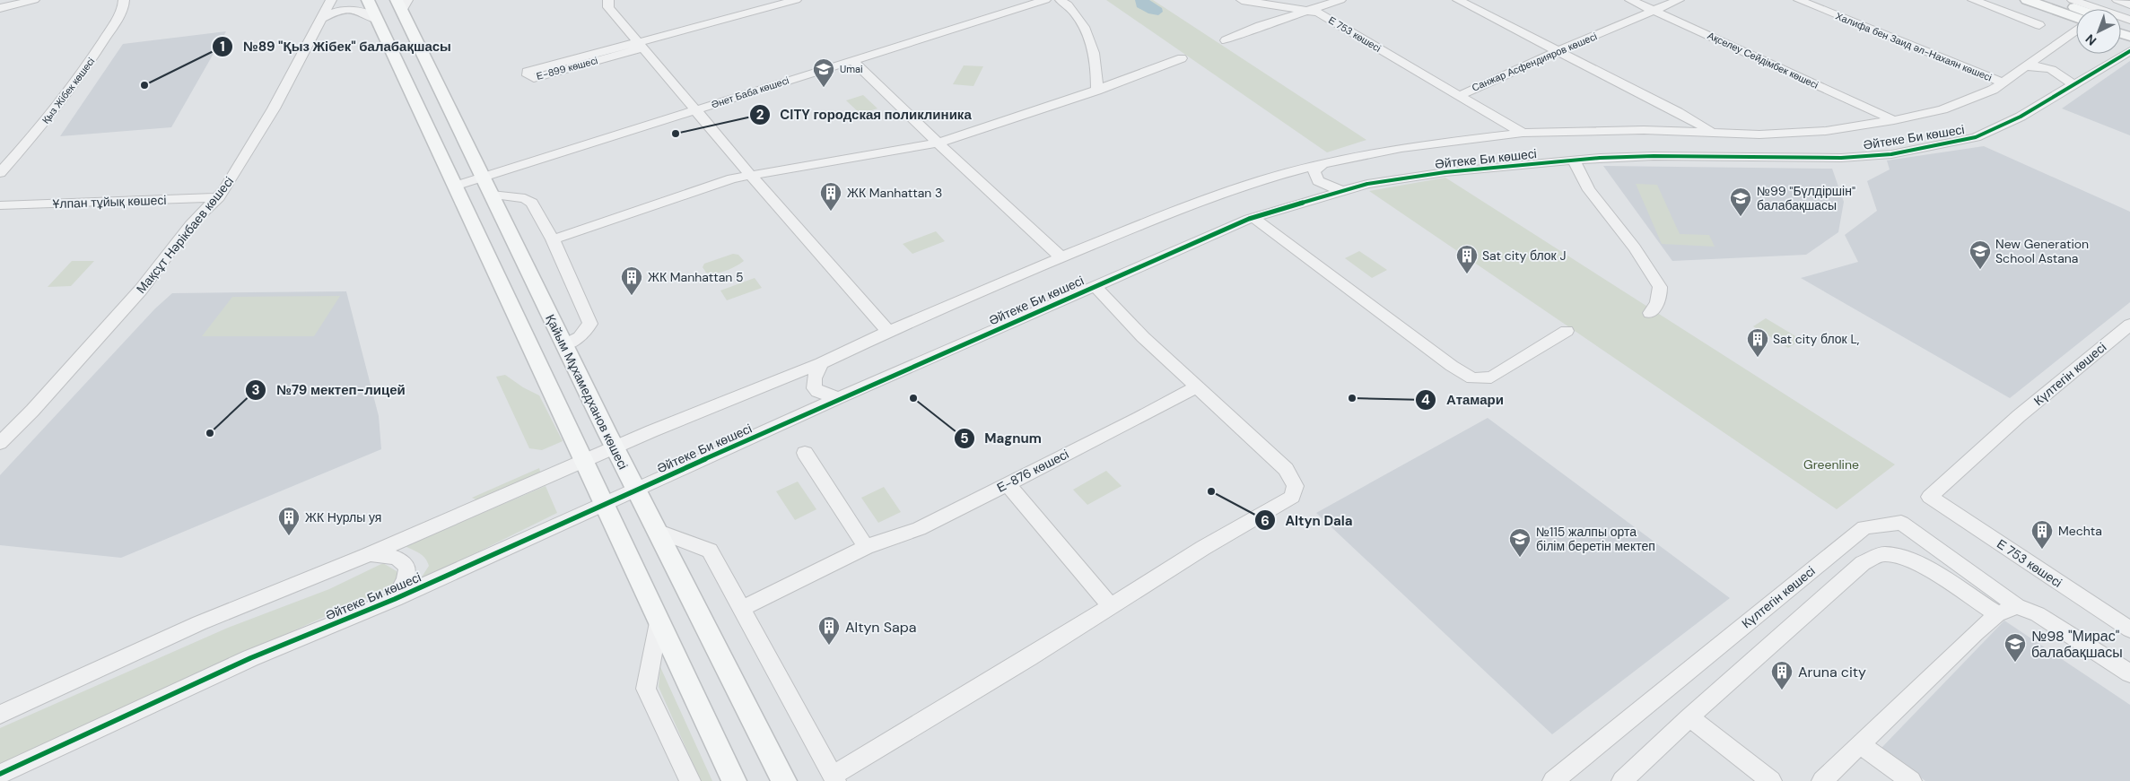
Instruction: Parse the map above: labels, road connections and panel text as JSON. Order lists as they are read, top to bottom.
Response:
{
  "streets": {
    "main road": ["Қайым Мұхамедханов көшесі"],
    "street": [
      "Е 753 көшесі",
      "Халифа бен Заид әл-Нахаян көшесі",
      "Ақселеу Сейдімбек көшесі",
      "Санжар Асфендияров көшесі",
      "Е-899 көшесі",
      "Қыз Жібек көшесі",
      "Әнет Баба көшесі",
      "Әйтеке Би көшесі",
      "Ұлпан тұйық көшесі",
      "Мақсұт Нәрікбаев көшесі",
      "Күлтегін көшесі",
      "Е-876 көшесі"
    ]
  },
  "crossings": [
    ["Е 753 көшесі", "Санжар Асфендияров көшесі"],
    ["Е 753 көшесі", "Күлтегін көшесі"],
    ["Халифа бен Заид әл-Нахаян көшесі", "Әйтеке Би көшесі"],
    ["Ақселеу Сейдімбек көшесі", "Санжар Асфендияров көшесі"],
    ["Ақселеу Сейдімбек көшесі", "Әйтеке Би көшесі"],
    ["Санжар Асфендияров көшесі", "Әйтеке Би көшесі"],
    ["Әнет Баба көшесі", "Қайым Мұхамедханов көшесі"],
    ["Әйтеке Би көшесі", "Қайым Мұхамедханов көшесі"],
    ["Ұлпан тұйық көшесі", "Мақсұт Нәрікбаев көшесі"]
  ],
  "parks": ["Greenline"],
  "places": {
    "other": [
      "№89 \"Қыз Жібек\" балабақшасы",
      "CITY городская поликлиника",
      "Magnum",
      "Атамари",
      "№79 мектеп-лицей",
      "Altyn Dala"
    ],
    "school or university": [
      "Umai",
      "№99 \"Бүлдіршін\" балабақшасы",
      "New Generation School Astana",
      "№115 жалпы орта білім беретін мектеп",
      "№98 \"Мирас\" балабақшасы"
    ],
    "building": [
      "ЖК Manhattan 3",
      "Sat city блок J",
      "ЖК Manhattan 5",
      "Sat city блок L,",
      "ЖК Нурлы уя",
      "Mechta",
      "Altyn Sapa",
      "Aruna city"
    ]
  },
  "north": "bottom left"
}
